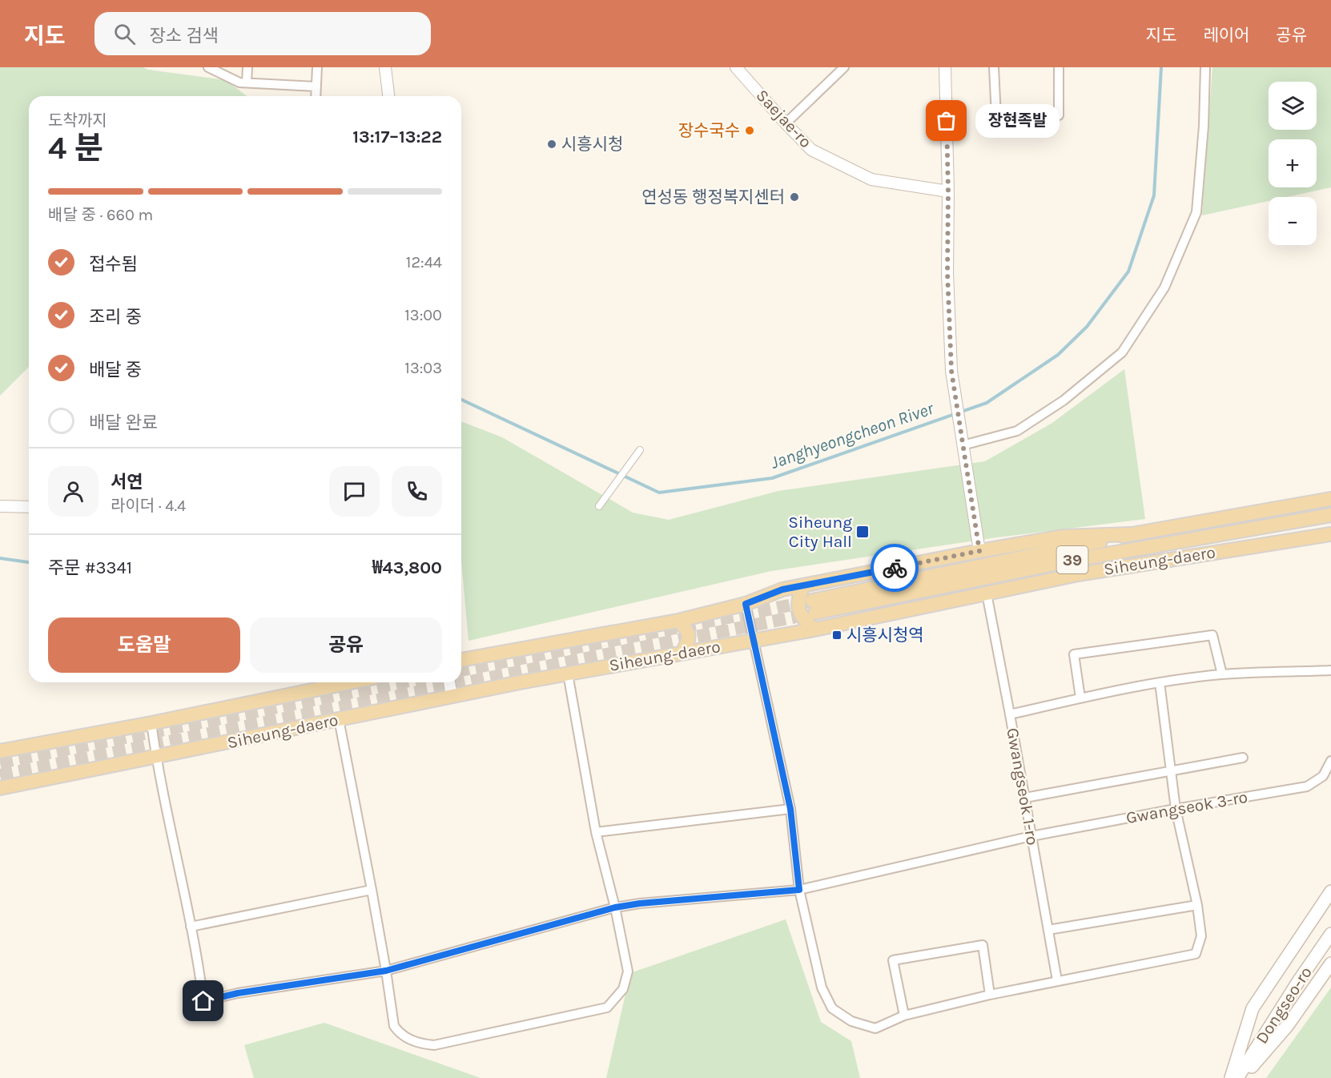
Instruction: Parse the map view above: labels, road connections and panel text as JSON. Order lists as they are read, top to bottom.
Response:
{
  "streets": {
    "main road": ["39", "Siheung-daero", "Dongseo-ro"],
    "street": ["Saejae-ro", "Gwangseok 1-ro", "Gwangseok 3-ro"]
  },
  "crossings": [
    ["Siheung-daero", "Gwangseok 1-ro"],
    ["Gwangseok 1-ro", "Gwangseok 3-ro"]
  ],
  "water": ["Janghyeongcheon River"],
  "places": {
    "other": [
      "장현족발",
      "장수국수",
      "시흥시청",
      "연성동 행정복지센터"
    ],
    "transit": ["Siheung City Hall", "시흥시청역"]
  },
  "page": {
    "header": "지도",
    "search": "장소 검색",
    "nav": ["지도", "레이어", "공유"],
    "map_buttons": ["+", "−"],
    "heading": ["4 분", "도착까지", "13:17–13:22"],
    "panel": [
      "서연",
      "라이더 · 4.4",
      "주문 #3341",
      "₩43,800"
    ],
    "bubble": "장현족발",
    "bar": "배달 중 · 660 m",
    "list": [
      ["접수됨", "12:44"],
      ["조리 중", "13:00"],
      ["배달 중", "13:03"],
      "배달 완료"
    ],
    "buttons": ["도움말", "공유"]
  }
}
